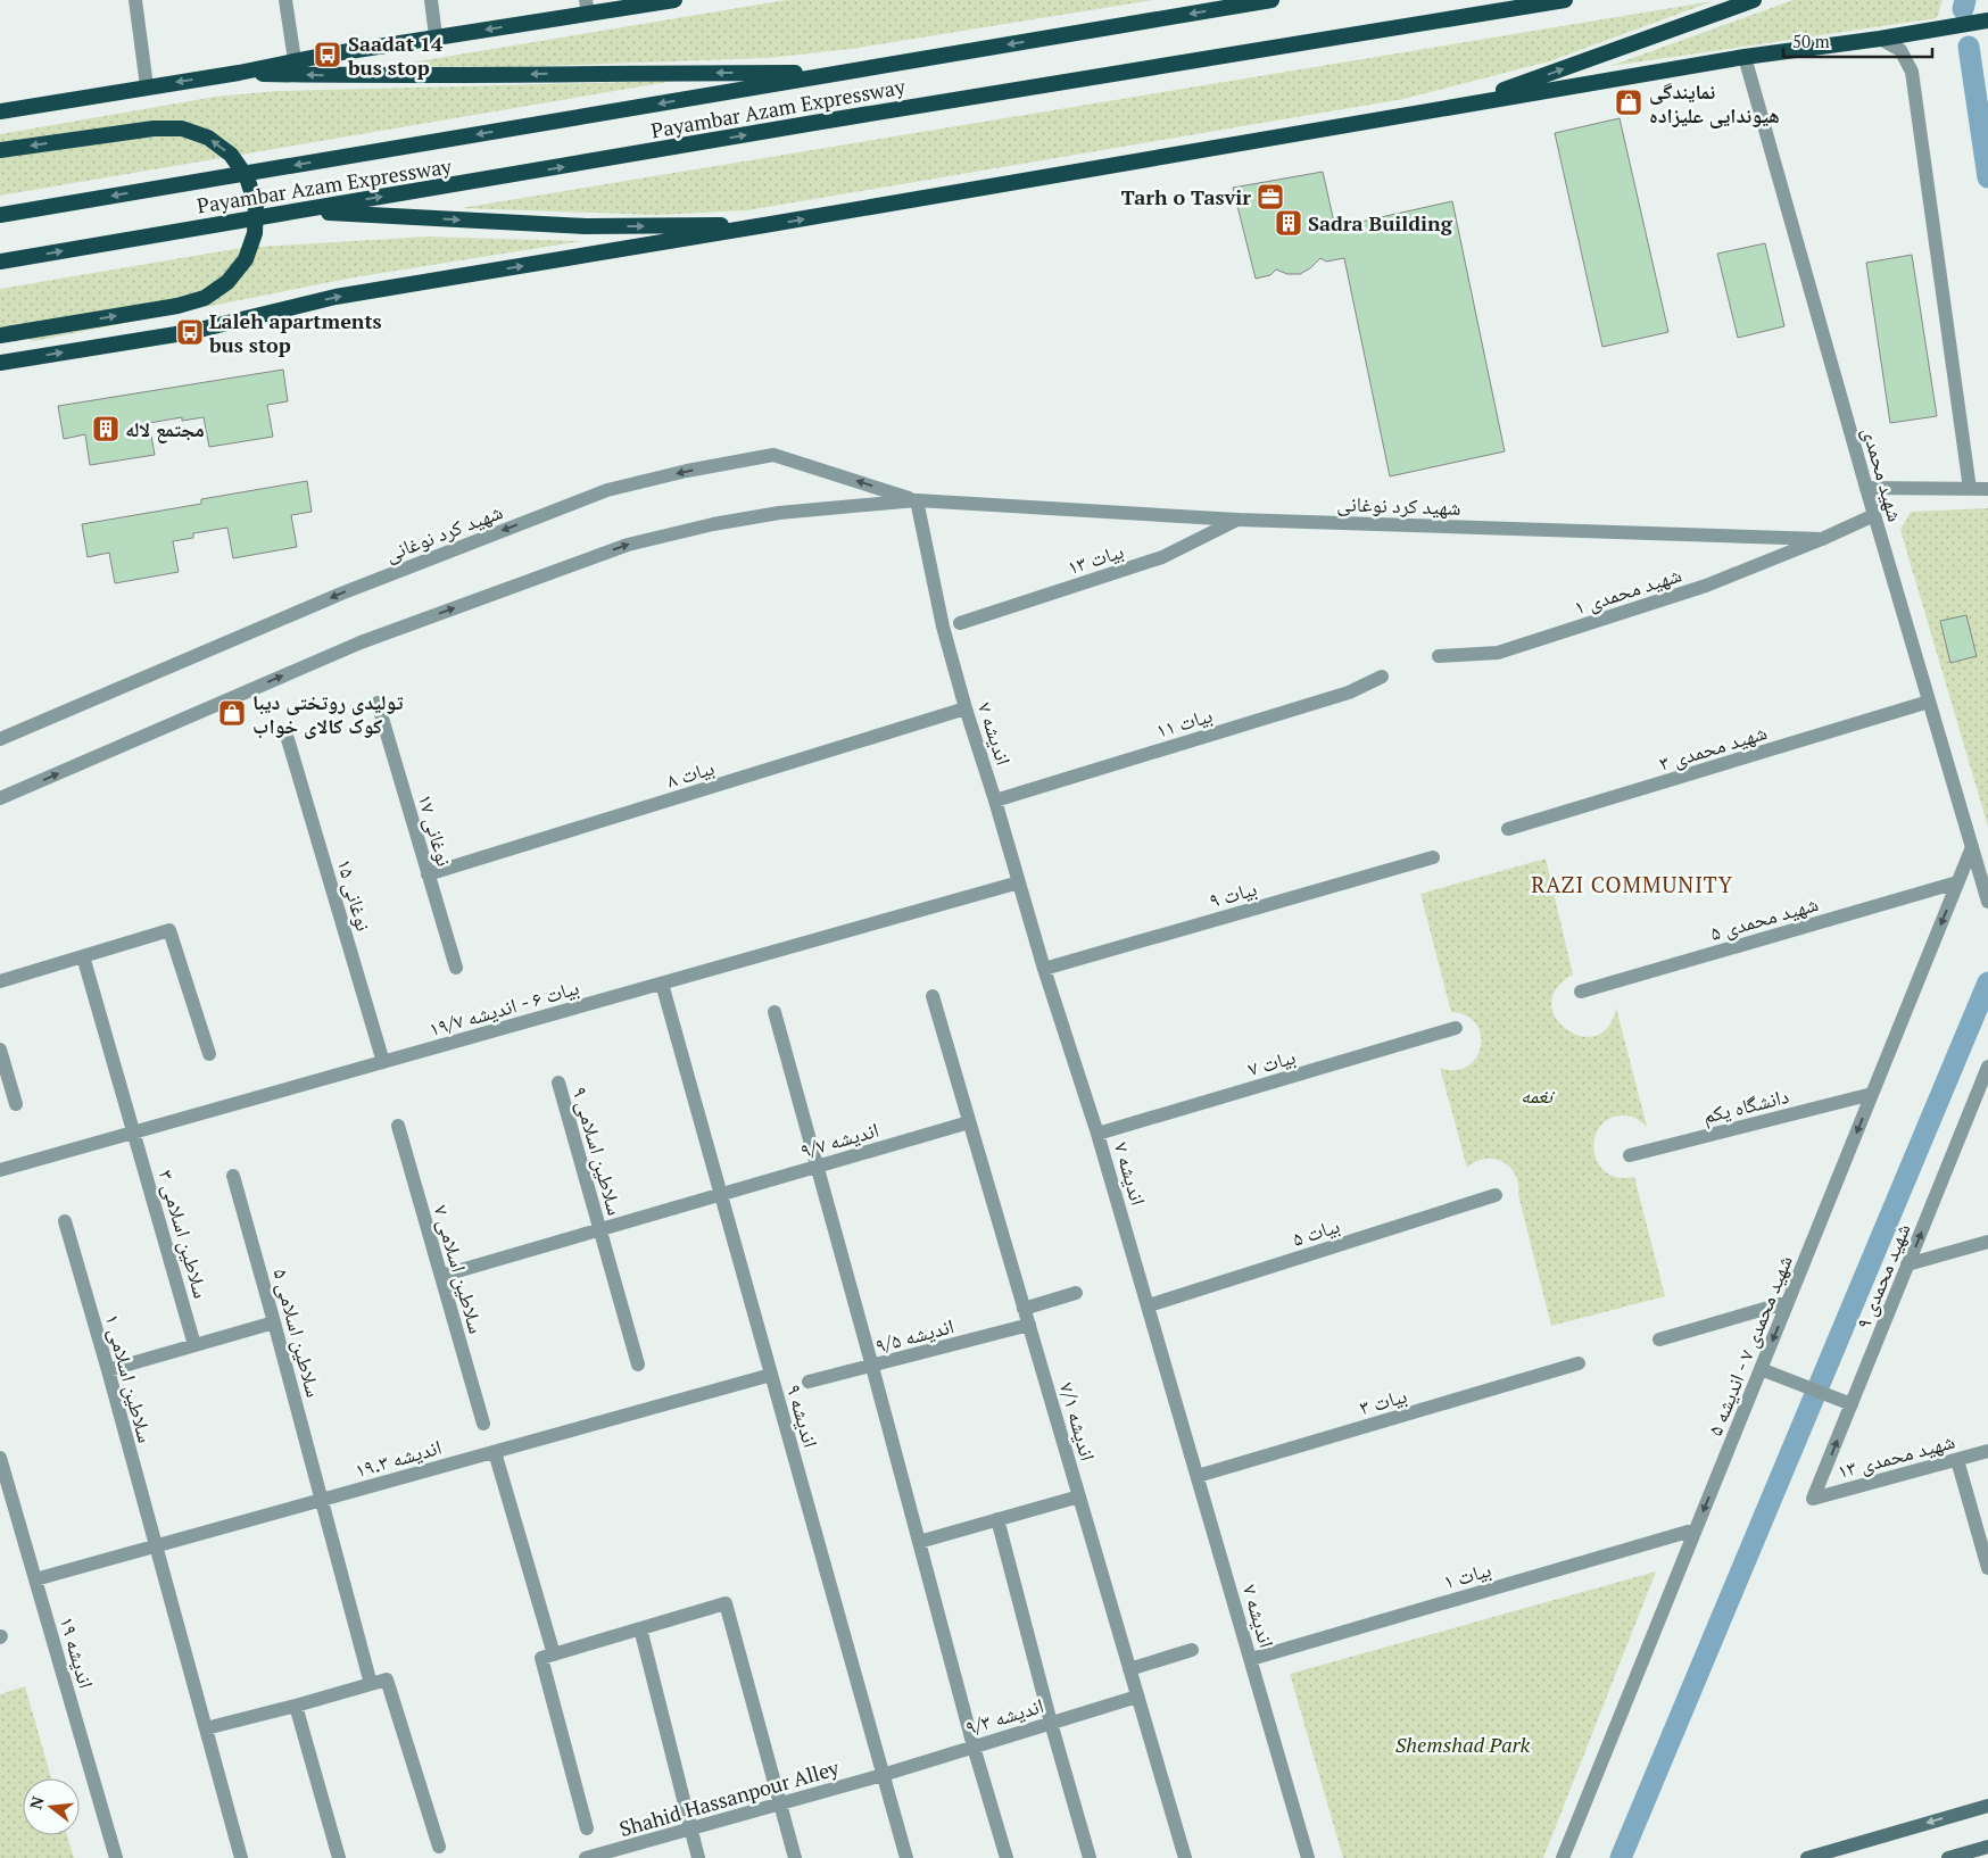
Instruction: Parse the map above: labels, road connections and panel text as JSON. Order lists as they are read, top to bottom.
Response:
{
  "streets": {
    "highway": ["Payambar Azam Expressway"],
    "street": [
      "شهید محمدی",
      "شهید کرد نوغانی",
      "بیات ۱۳",
      "شهید محمدی ۱",
      "بیات ۱۱",
      "اندیشه ۷",
      "شهید محمدی ۳",
      "بیات ۸",
      "نوغانی ۱۷",
      "بیات ۹",
      "نوغانی ۱۵",
      "شهید محمدی ۵",
      "بیات ۶ - اندیشه ۱۹/۷",
      "بیات ۷",
      "دانشگاه یکم",
      "اندیشه ۹/۷",
      "سلاطین اسلامی ۹",
      "بیات ۵",
      "سلاطین اسلامی ۳",
      "سلاطین اسلامی ۷",
      "شهید محمدی ۹",
      "سلاطین اسلامی ۵",
      "اندیشه ۹/۵",
      "شهید محمدی ۷ - اندیشه ۵",
      "سلاطین اسلامی ۱",
      "بیات ۳",
      "اندیشه ۹",
      "اندیشه ۷/۱",
      "شهید محمدی ۱۳",
      "اندیشه ۱۹.۳",
      "بیات ۱",
      "اندیشه ۱۹",
      "اندیشه ۹/۳",
      "Shahid Hassanpour Alley"
    ]
  },
  "crossings": [
    ["شهید محمدی", "شهید کرد نوغانی"],
    ["شهید محمدی", "شهید محمدی ۳"],
    ["شهید محمدی", "شهید محمدی ۷ - اندیشه ۵"],
    ["شهید کرد نوغانی", "بیات ۱۳"],
    ["شهید کرد نوغانی", "شهید محمدی ۱"],
    ["شهید کرد نوغانی", "اندیشه ۷"],
    ["بیات ۱۱", "اندیشه ۷"],
    ["اندیشه ۷", "بیات ۸"],
    ["اندیشه ۷", "بیات ۹"],
    ["اندیشه ۷", "بیات ۶ - اندیشه ۱۹/۷"],
    ["اندیشه ۷", "بیات ۷"],
    ["اندیشه ۷", "بیات ۵"],
    ["اندیشه ۷", "بیات ۳"],
    ["اندیشه ۷", "بیات ۱"],
    ["بیات ۸", "نوغانی ۱۷"],
    ["نوغانی ۱۵", "بیات ۶ - اندیشه ۱۹/۷"],
    ["شهید محمدی ۵", "شهید محمدی ۷ - اندیشه ۵"],
    ["بیات ۶ - اندیشه ۱۹/۷", "سلاطین اسلامی ۳"],
    ["بیات ۶ - اندیشه ۱۹/۷", "اندیشه ۹"],
    ["دانشگاه یکم", "شهید محمدی ۷ - اندیشه ۵"],
    ["اندیشه ۹/۷", "سلاطین اسلامی ۹"],
    ["اندیشه ۹/۷", "سلاطین اسلامی ۷"],
    ["اندیشه ۹/۷", "اندیشه ۹"],
    ["اندیشه ۹/۷", "اندیشه ۷/۱"],
    ["شهید محمدی ۹", "شهید محمدی ۱۳"],
    ["سلاطین اسلامی ۵", "اندیشه ۱۹.۳"],
    ["اندیشه ۹/۵", "اندیشه ۷/۱"],
    ["شهید محمدی ۷ - اندیشه ۵", "بیات ۱"],
    ["سلاطین اسلامی ۱", "اندیشه ۱۹.۳"],
    ["اندیشه ۹", "اندیشه ۱۹.۳"],
    ["اندیشه ۹", "اندیشه ۹/۳"],
    ["اندیشه ۹", "Shahid Hassanpour Alley"],
    ["اندیشه ۷/۱", "اندیشه ۹/۳"],
    ["اندیشه ۱۹.۳", "اندیشه ۱۹"],
    ["اندیشه ۹/۳", "Shahid Hassanpour Alley"]
  ],
  "one_way": ["شهید محمدی ۹", "شهید محمدی ۷ - اندیشه ۵"],
  "districts": ["RAZI COMMUNITY"],
  "parks": ["نغمه", "Shemshad Park"],
  "places": {
    "bus stop": ["Saadat 14 bus stop", "Laleh apartments bus stop"],
    "shop": ["نمایندگی هیوندایی علیزاده", "تولیدی روتختی دیبا کوک کالای خواب"],
    "office": ["Tarh o Tasvir"],
    "building": ["Sadra Building", "مجتمع لاله"]
  },
  "scale_bar": "50 m",
  "north": "left"
}
